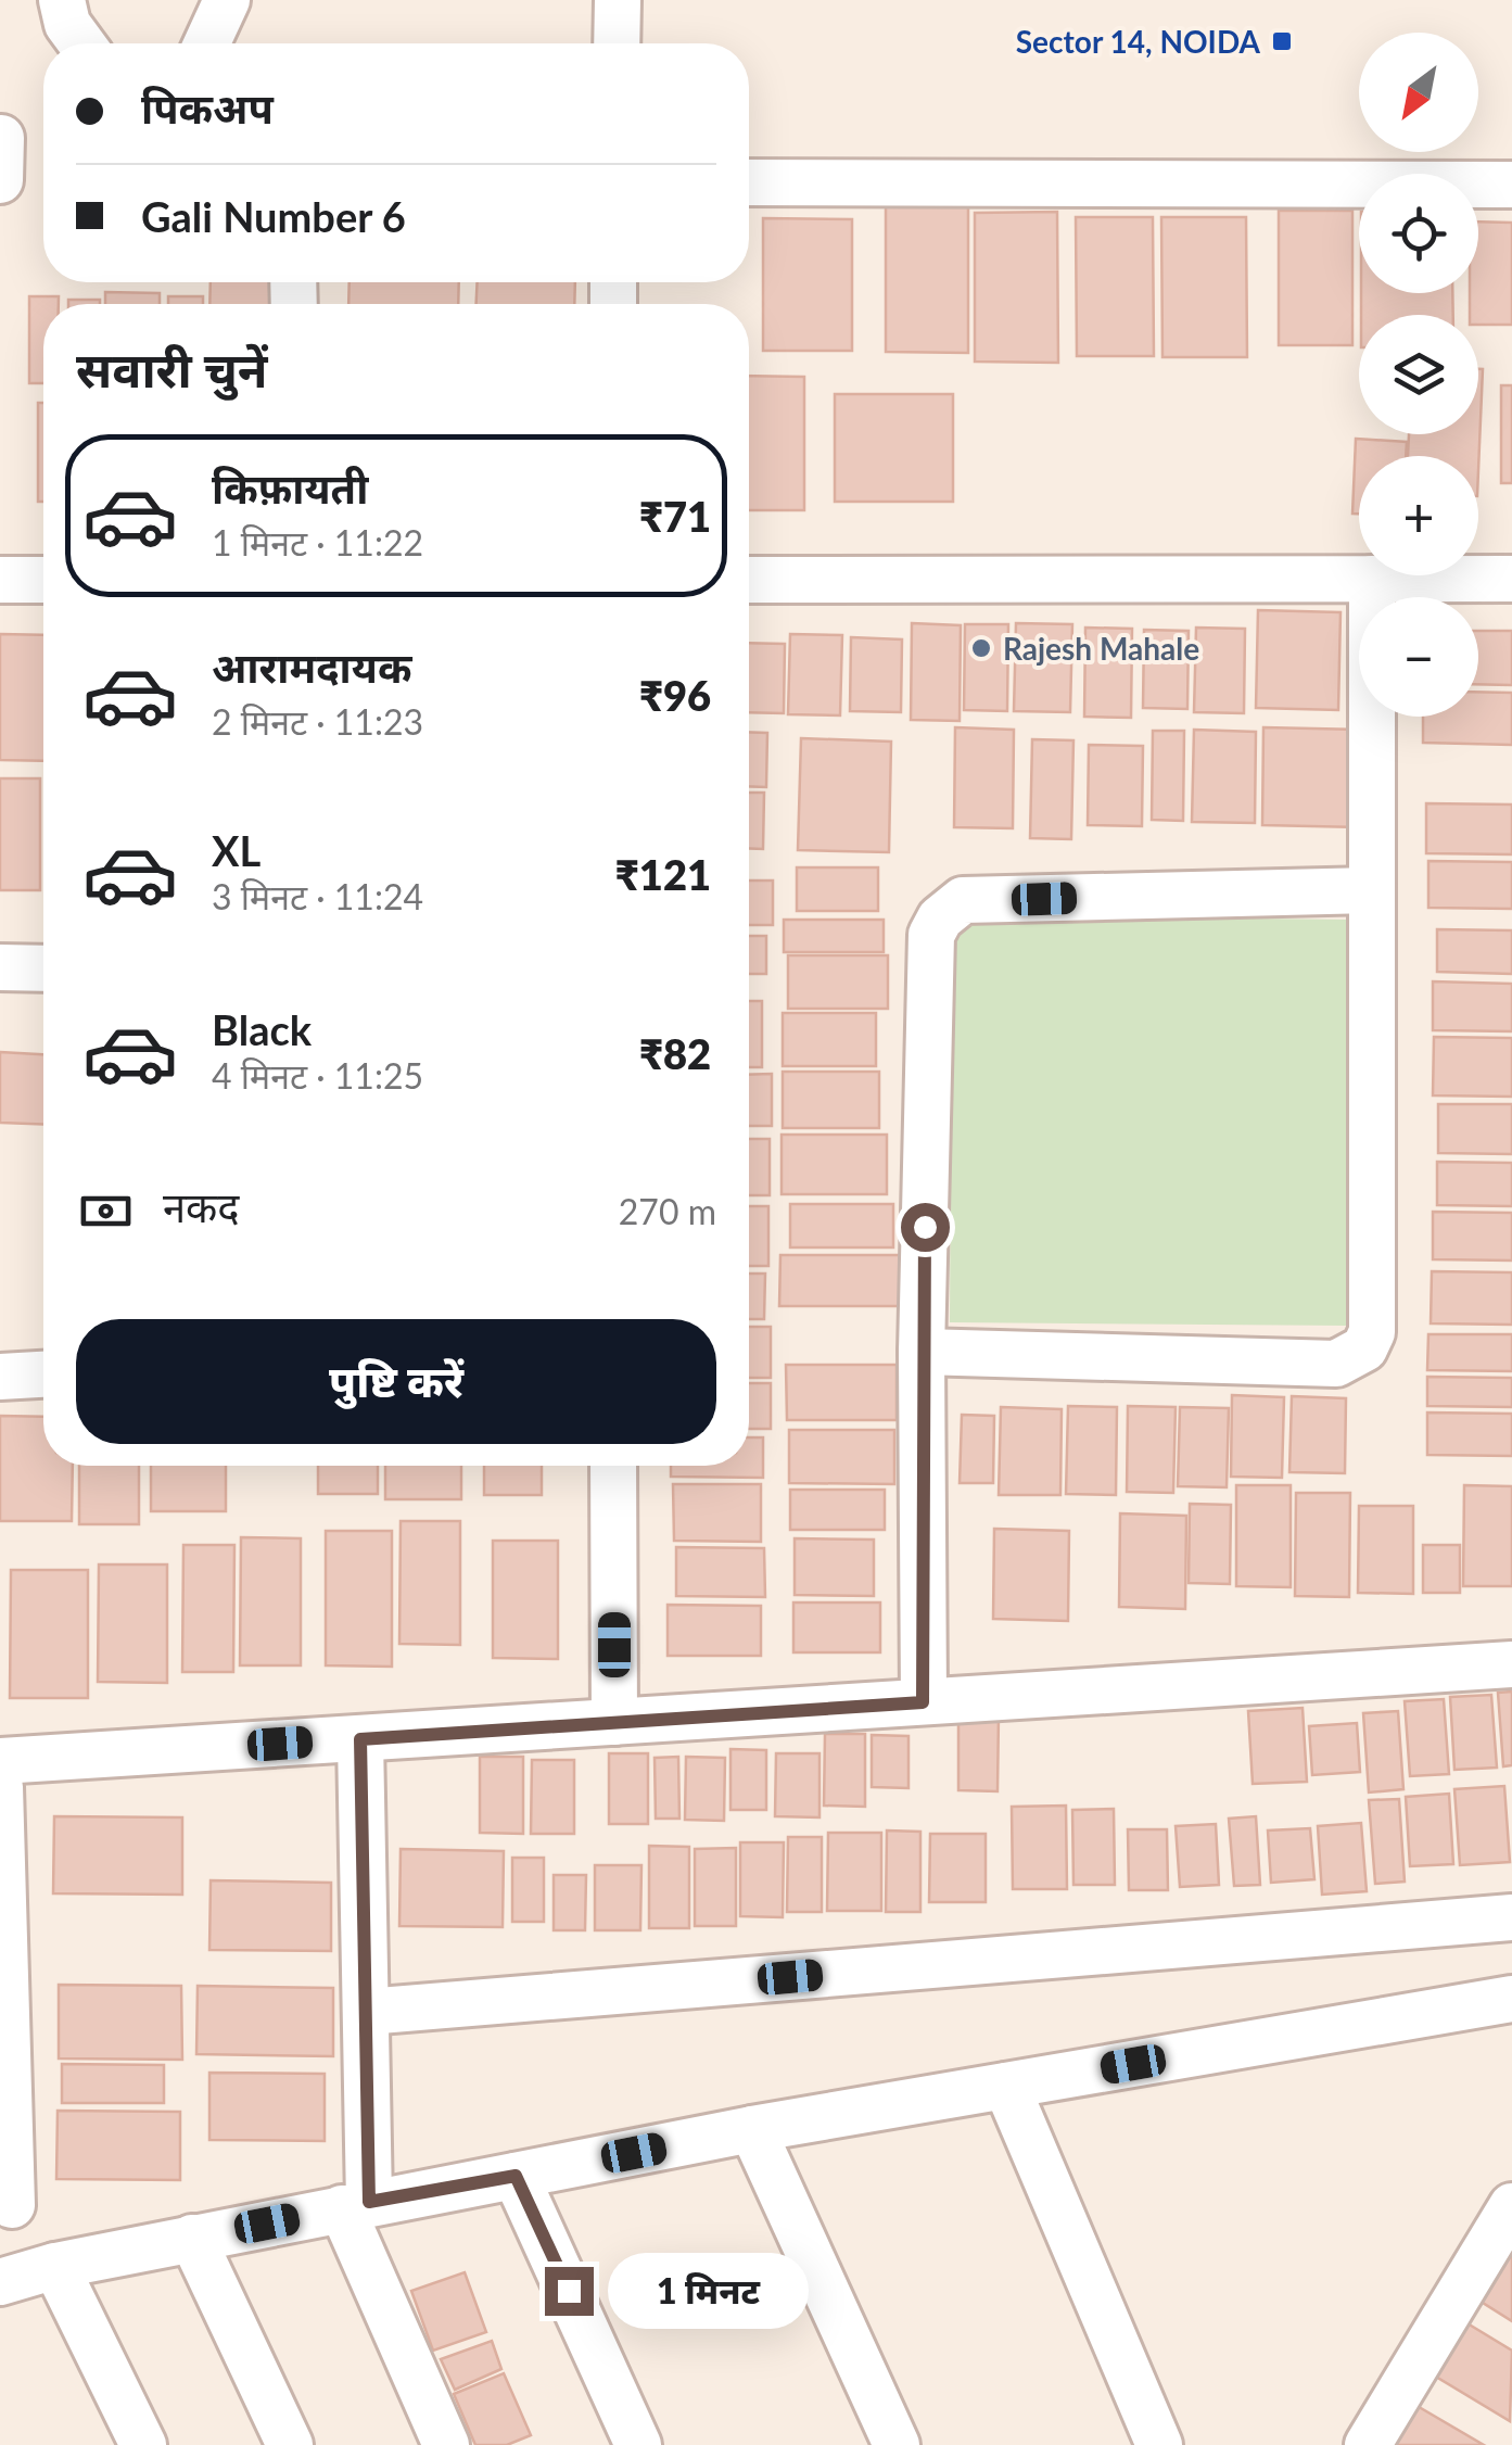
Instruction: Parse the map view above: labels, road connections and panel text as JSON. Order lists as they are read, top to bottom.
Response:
{
  "places": {
    "transit": ["Sector 14, NOIDA"],
    "other": ["Rajesh Mahale"]
  },
  "north": "bottom left",
  "page": {
    "map_buttons": ["+", "−"],
    "banner": ["पिकअप", "Gali Number 6"],
    "heading": "सवारी चुनें",
    "list": [
      {
        "name": "किफ़ायती",
        "note": "1 मिनट · 11:22",
        "value": "₹71"
      },
      {
        "name": "आरामदायक",
        "note": "2 मिनट · 11:23",
        "value": "₹96"
      },
      {
        "name": "XL",
        "note": "3 मिनट · 11:24",
        "value": "₹121"
      },
      {
        "name": "Black",
        "note": "4 मिनट · 11:25",
        "value": "₹82"
      }
    ],
    "pay": ["नकद", "270 m"],
    "buttons": "पुष्टि करें",
    "bubble": "1 मिनट"
  }
}
